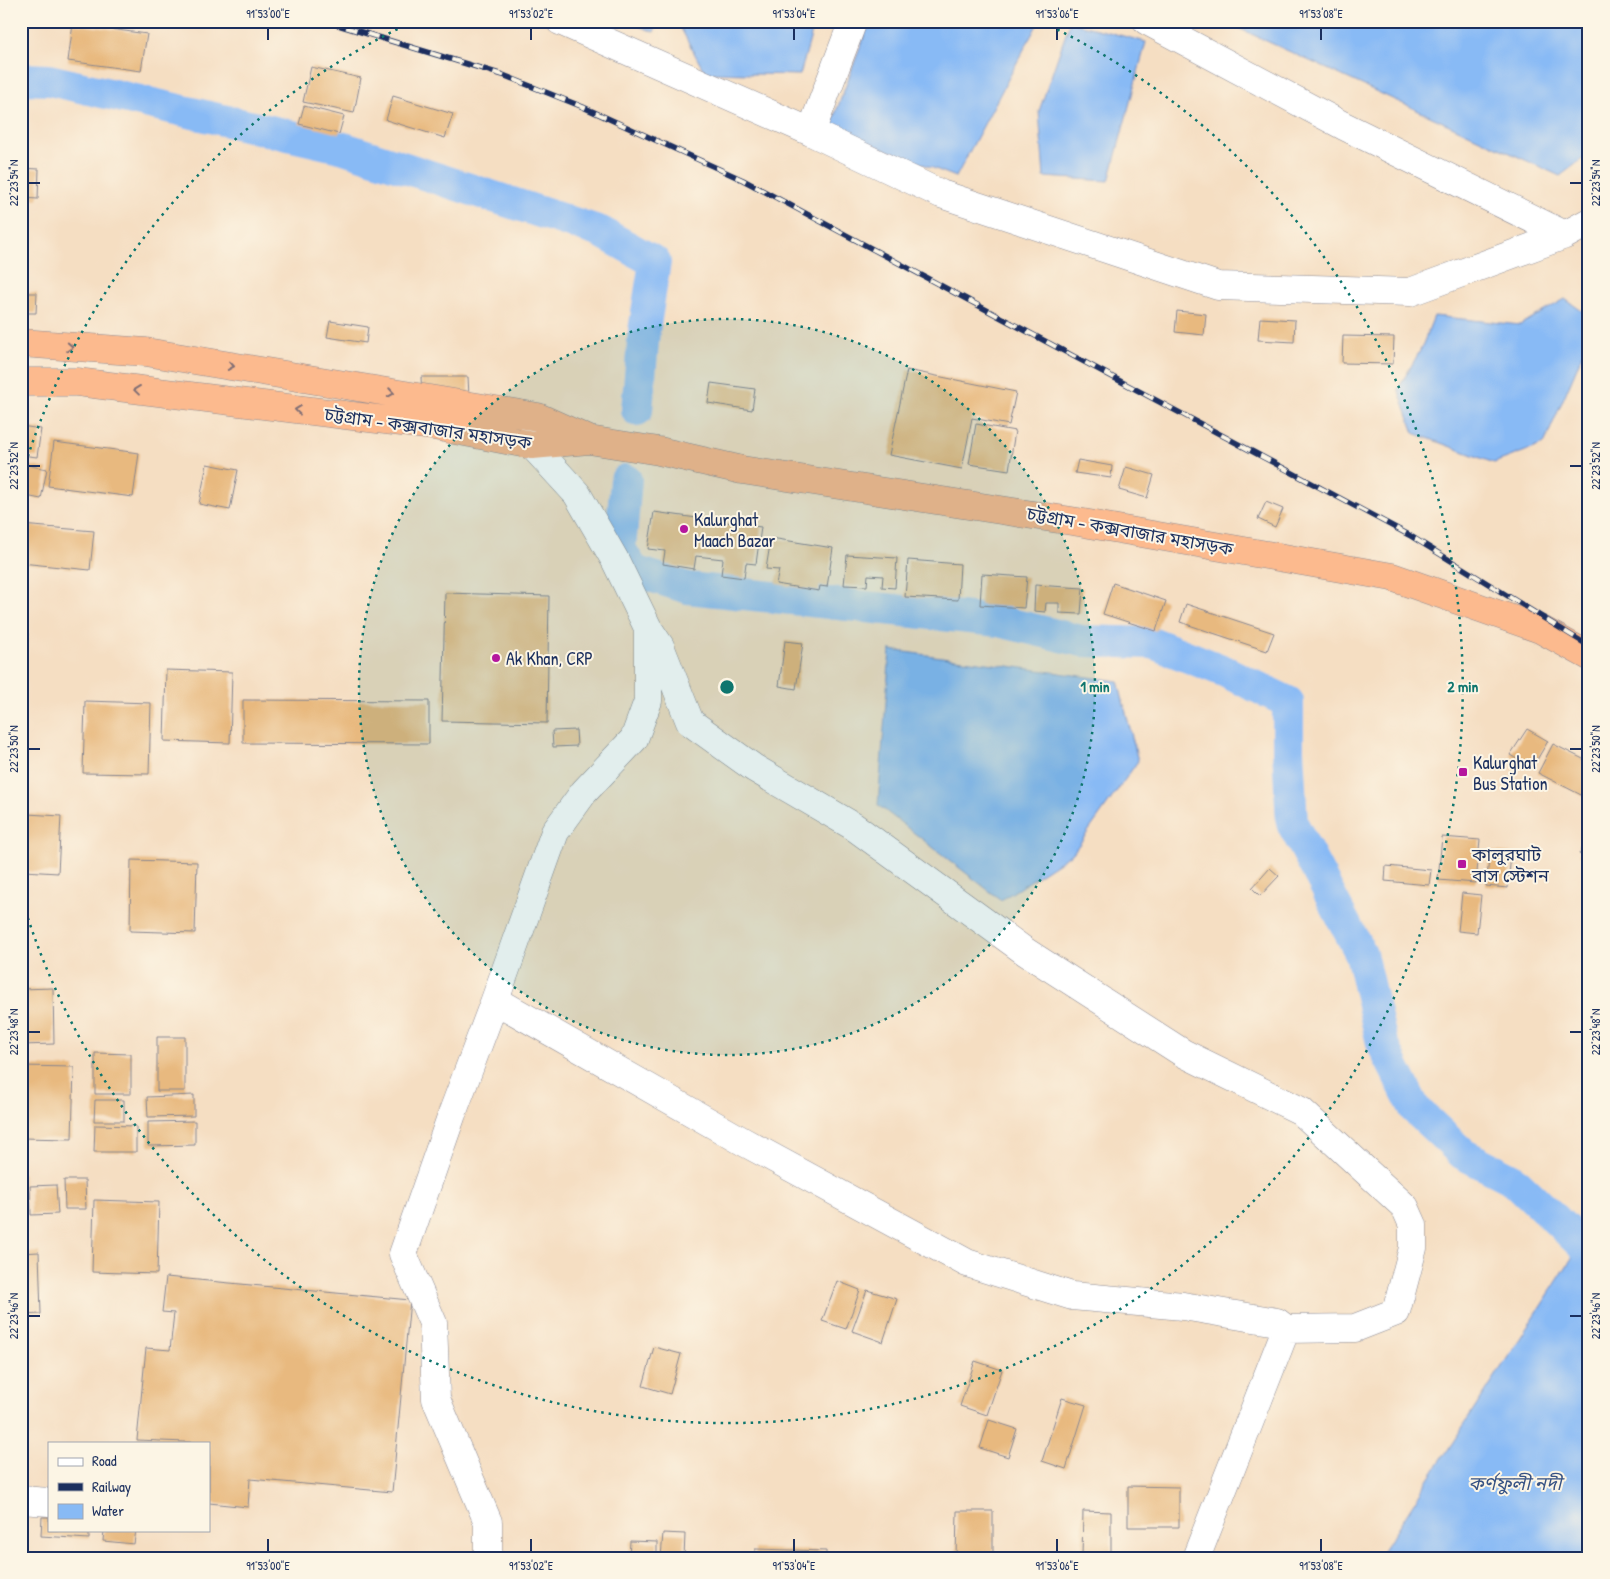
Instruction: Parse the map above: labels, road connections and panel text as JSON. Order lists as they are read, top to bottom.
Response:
{
  "streets": {
    "highway": ["চট্টগ্রাম - কক্সবাজার মহাসড়ক"]
  },
  "water": ["কর্ণফুলী নদী"],
  "places": {
    "other": ["Kalurghat Maach Bazar", "Ak Khan, CRP"],
    "transit": ["Kalurghat Bus Station", "কালুরঘাট বাস স্টেশন"]
  },
  "legend": ["Road", "Railway", "Water"],
  "coordinates": [
    "91°53'00\"E",
    "91°53'02\"E",
    "91°53'04\"E",
    "91°53'06\"E",
    "91°53'08\"E",
    "22°23'54\"N",
    "22°23'52\"N",
    "22°23'50\"N",
    "22°23'48\"N",
    "22°23'46\"N"
  ],
  "rings": ["1 min", "2 min"]
}
